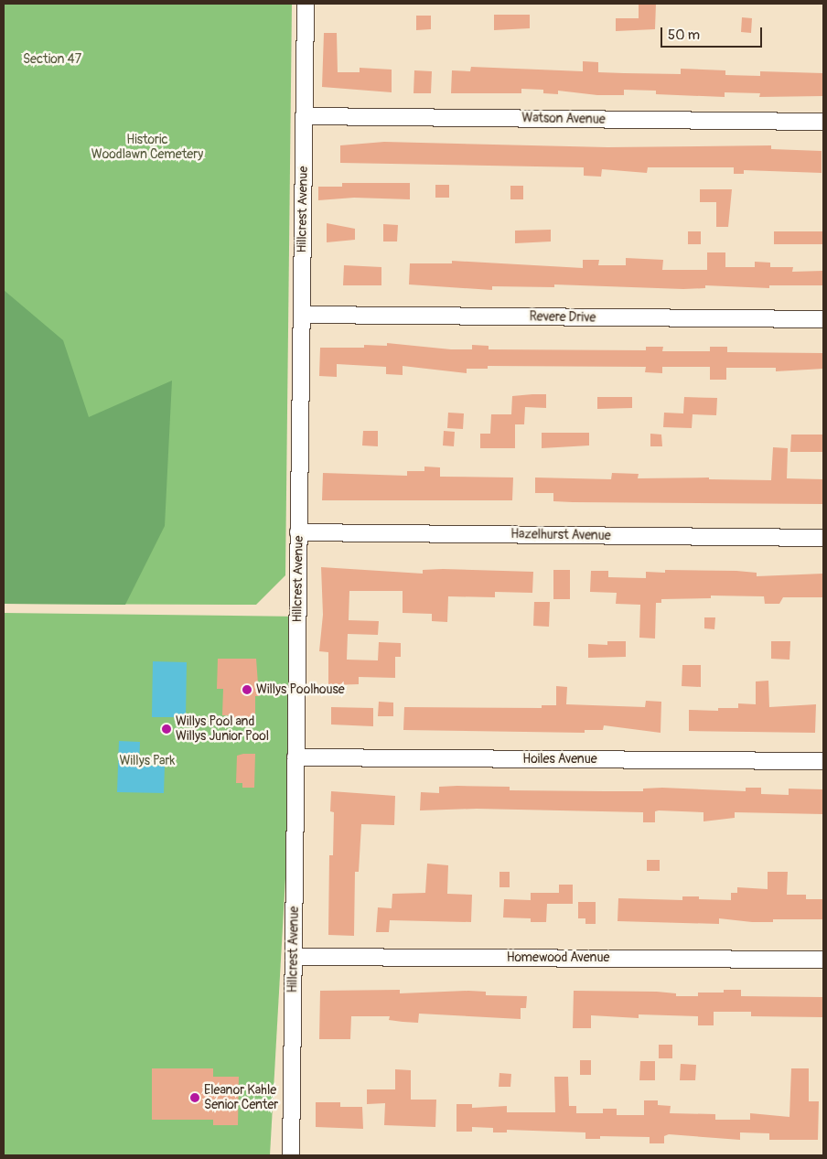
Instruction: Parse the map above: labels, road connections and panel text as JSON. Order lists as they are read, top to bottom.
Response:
{
  "streets": {
    "street": [
      "Watson Avenue",
      "Hillcrest Avenue",
      "Revere Drive",
      "Hazelhurst Avenue",
      "Hoiles Avenue",
      "Homewood Avenue"
    ]
  },
  "crossings": [
    ["Watson Avenue", "Hillcrest Avenue"],
    ["Hillcrest Avenue", "Revere Drive"],
    ["Hillcrest Avenue", "Hazelhurst Avenue"],
    ["Hillcrest Avenue", "Hoiles Avenue"],
    ["Hillcrest Avenue", "Homewood Avenue"]
  ],
  "parks": ["Section 47", "Historic Woodlawn Cemetery", "Willys Park"],
  "places": ["Willys Poolhouse", "Willys Pool and Willys Junior Pool", "Eleanor Kahle Senior Center"],
  "scale_bar": "50 m"
}
